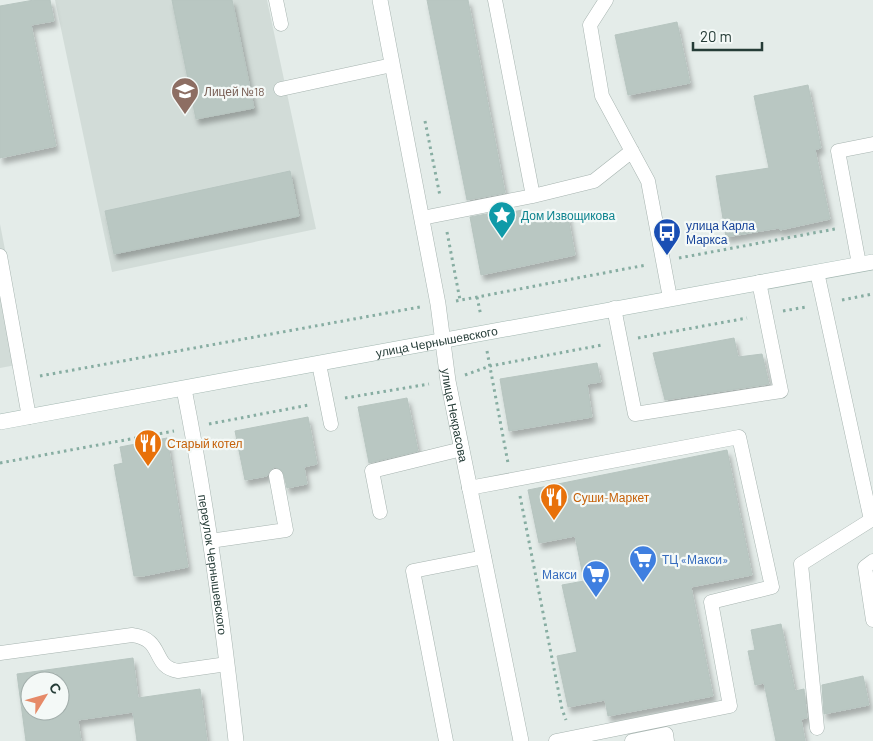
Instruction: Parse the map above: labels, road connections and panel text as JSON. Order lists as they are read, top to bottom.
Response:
{
  "streets": {
    "street": ["улица Чернышевского", "улица Некрасова", "переулок Чернышевского"]
  },
  "crossings": [
    ["улица Чернышевского", "улица Некрасова"],
    ["улица Чернышевского", "переулок Чернышевского"]
  ],
  "places": {
    "school or university": ["Лицей №18"],
    "place": ["Дом Извощикова"],
    "bus stop": ["улица Карла Маркса"],
    "restaurant": ["Старый котел", "Суши-Маркет"],
    "supermarket": ["ТЦ «Макси»", "Макси"]
  },
  "scale_bar": "20 m",
  "north": "top right"
}
